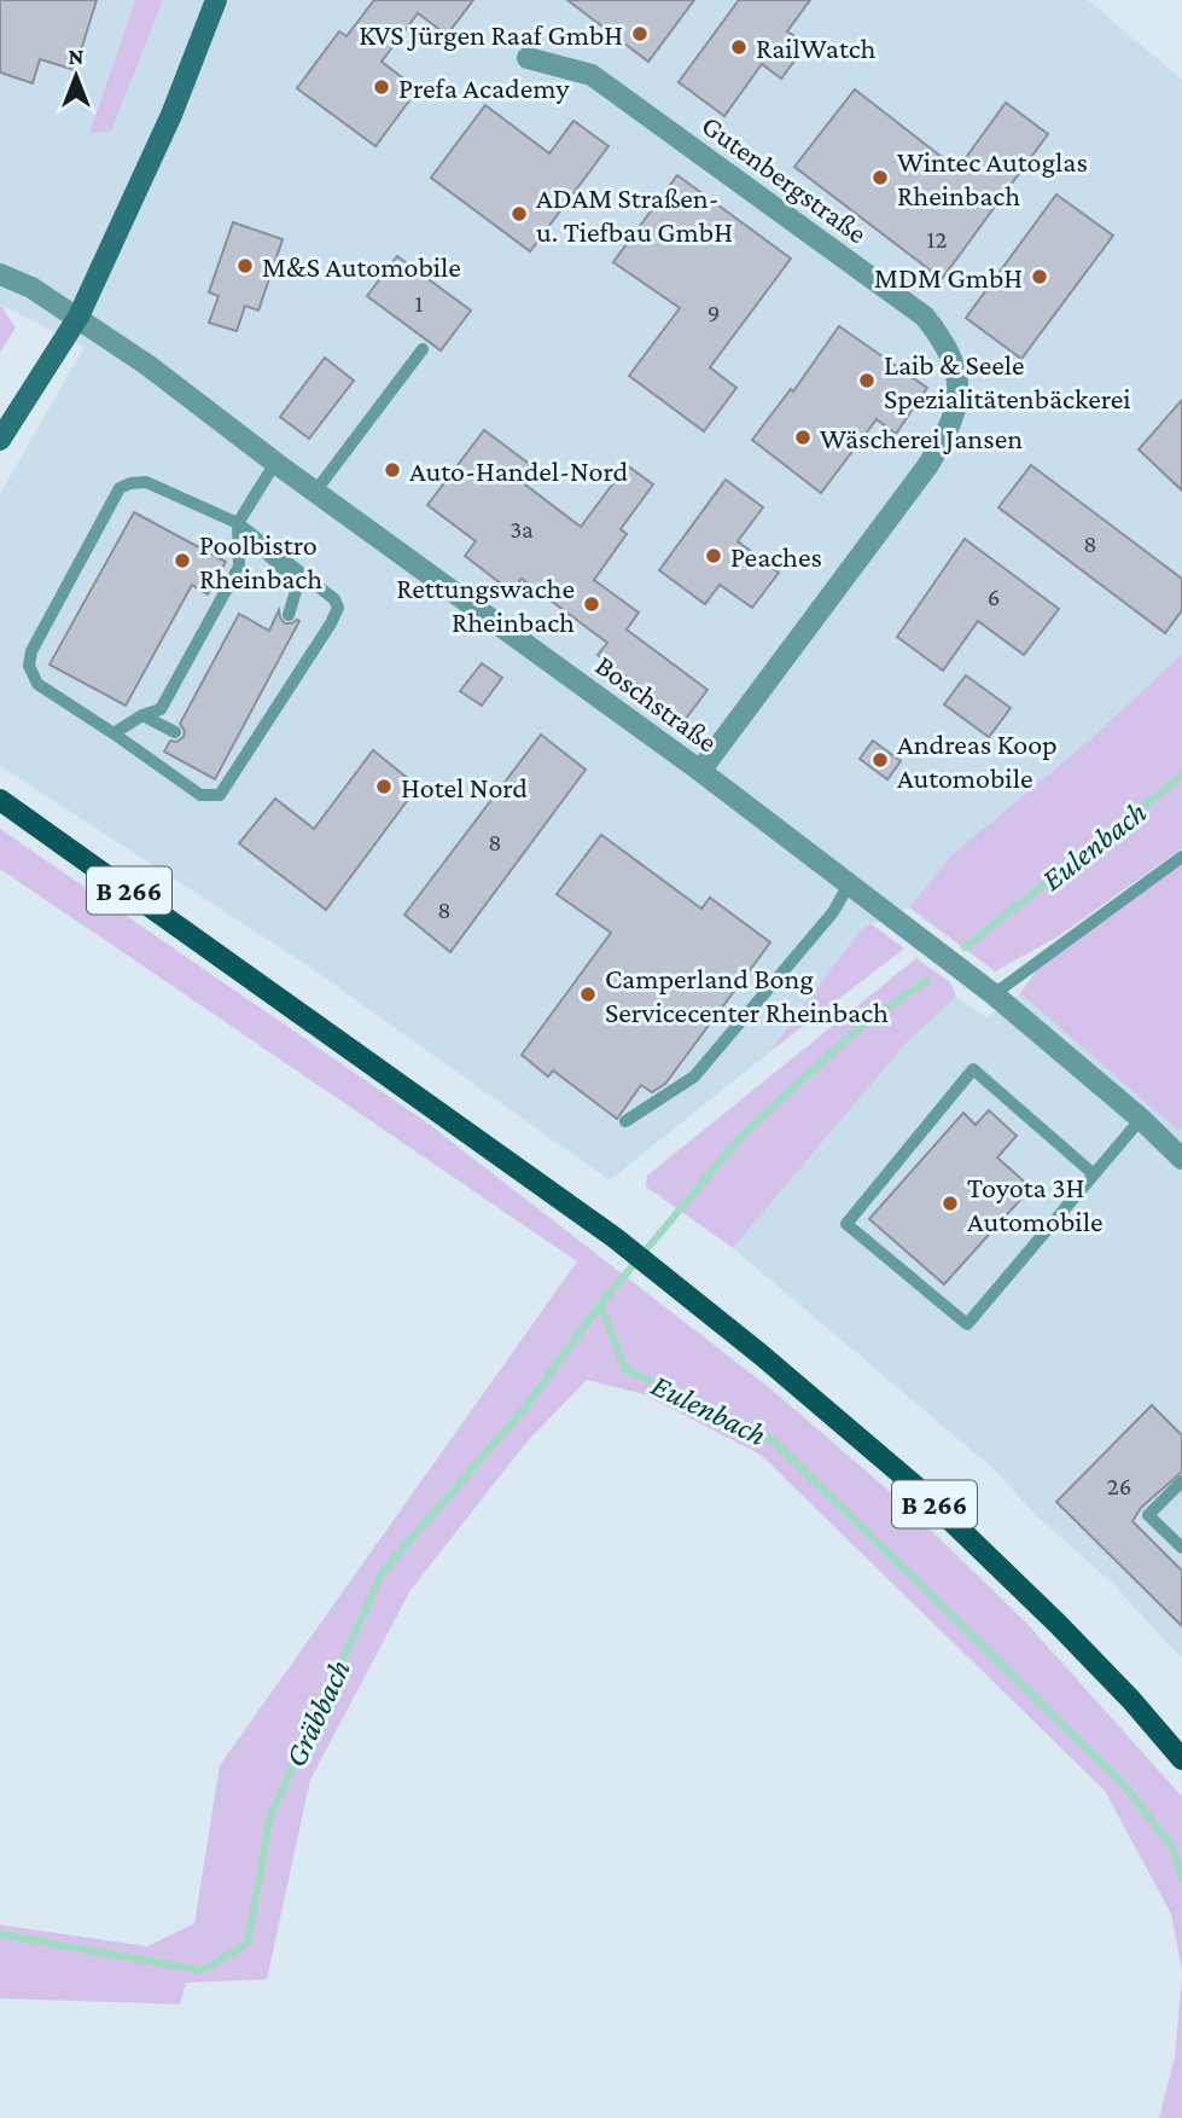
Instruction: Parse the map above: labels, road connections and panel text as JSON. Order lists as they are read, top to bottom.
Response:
{
  "streets": {
    "main road": ["B 266"],
    "street": ["Gutenbergstraße", "Boschstraße"]
  },
  "crossings": [
    ["Gutenbergstraße", "Boschstraße"]
  ],
  "water": ["Eulenbach", "Gräbbach"],
  "places": [
    "KVS Jürgen Raaf GmbH",
    "RailWatch",
    "Prefa Academy",
    "Wintec Autoglas Rheinbach",
    "ADAM Straßen- u. Tiefbau GmbH",
    "M&S Automobile",
    "MDM GmbH",
    "Laib & Seele Spezialitätenbäckerei",
    "Wäscherei Jansen",
    "Auto-Handel-Nord",
    "Peaches",
    "Poolbistro Rheinbach",
    "Rettungswache Rheinbach",
    "Andreas Koop Automobile",
    "Hotel Nord",
    "Camperland Bong Servicecenter Rheinbach",
    "Toyota 3H Automobile"
  ],
  "house_numbers": [
    "12",
    "1",
    "9",
    "3a",
    "8",
    "6",
    "8",
    "8",
    "26"
  ],
  "north": "top"
}
